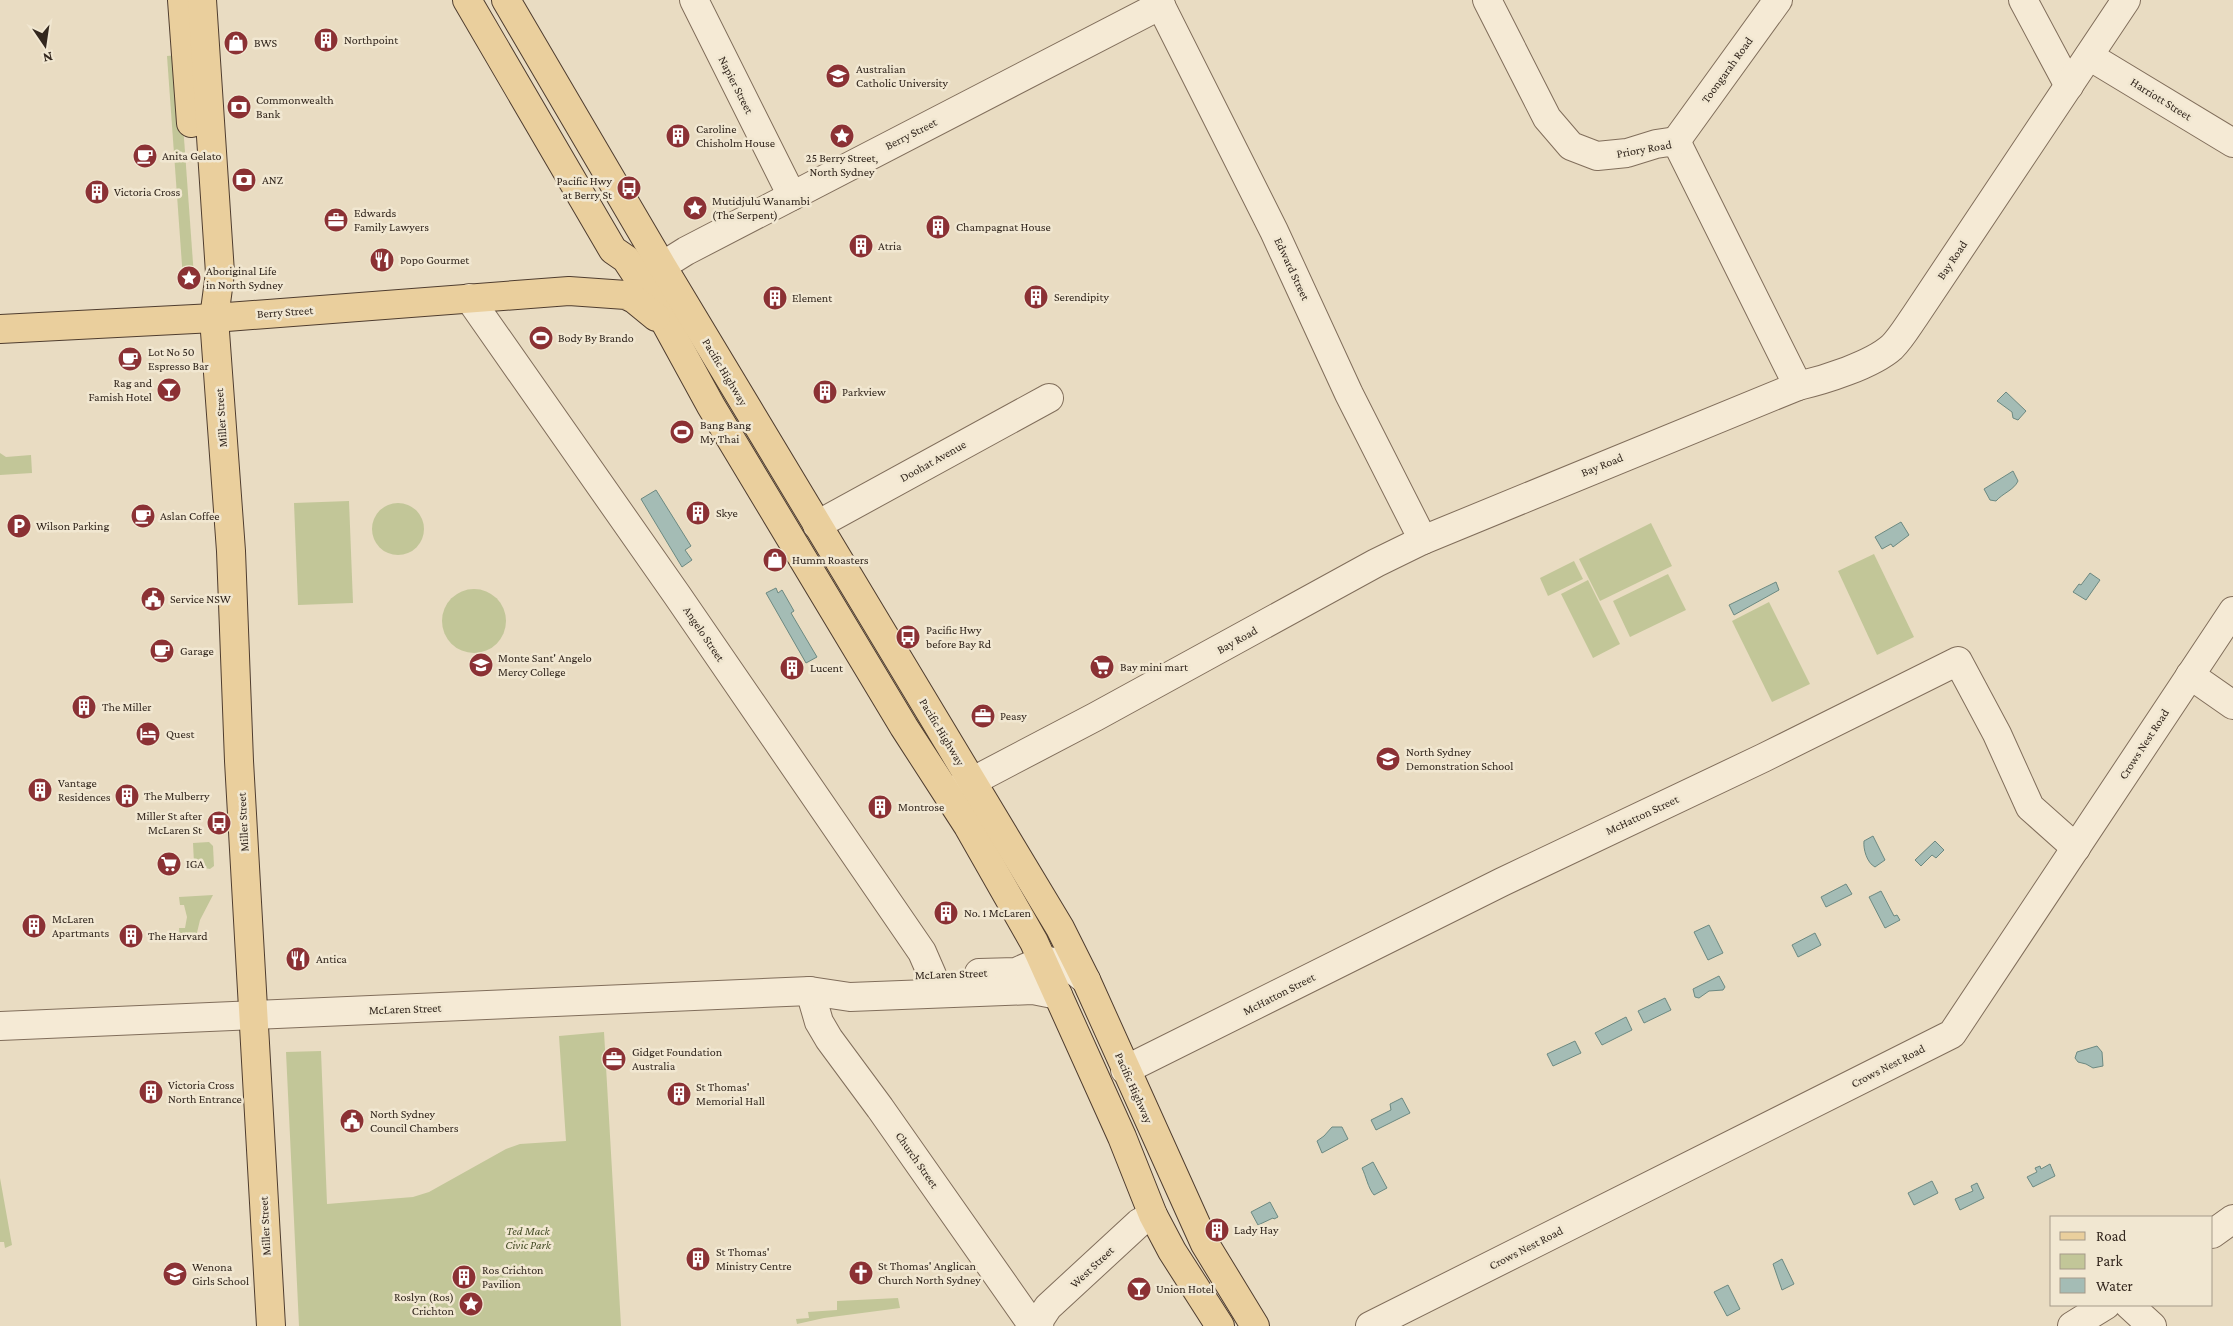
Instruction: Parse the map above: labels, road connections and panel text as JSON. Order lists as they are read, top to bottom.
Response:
{
  "streets": {
    "main road": ["Berry Street", "Pacific Highway", "Miller Street"],
    "street": [
      "Toongarah Road",
      "Napier Street",
      "Harriott Street",
      "Priory Road",
      "Bay Road",
      "Edward Street",
      "Doohat Avenue",
      "Angelo Street",
      "Crows Nest Road",
      "McHatton Street",
      "McLaren Street",
      "Church Street",
      "West Street"
    ]
  },
  "crossings": [
    ["Toongarah Road", "Priory Road"],
    ["Napier Street", "Berry Street"],
    ["Harriott Street", "Bay Road"],
    ["Berry Street", "Edward Street"],
    ["Berry Street", "Pacific Highway"],
    ["Berry Street", "Miller Street"],
    ["Berry Street", "Angelo Street"],
    ["Priory Road", "Bay Road"],
    ["Bay Road", "Edward Street"],
    ["Bay Road", "Pacific Highway"],
    ["Pacific Highway", "Doohat Avenue"],
    ["Pacific Highway", "McHatton Street"],
    ["Pacific Highway", "McLaren Street"],
    ["Pacific Highway", "West Street"],
    ["Miller Street", "McLaren Street"],
    ["Angelo Street", "McLaren Street"],
    ["Crows Nest Road", "McHatton Street"],
    ["McLaren Street", "Church Street"]
  ],
  "parks": ["Ted Mack Civic Park"],
  "places": {
    "building": [
      "Northpoint",
      "Caroline Chisholm House",
      "Victoria Cross",
      "Champagnat House",
      "Atria",
      "Serendipity",
      "Element",
      "Parkview",
      "Skye",
      "Lucent",
      "The Miller",
      "Vantage Residences",
      "The Mulberry",
      "Montrose",
      "No. 1 McLaren",
      "McLaren Apartmants",
      "The Harvard",
      "Victoria Cross North Entrance",
      "St Thomas' Memorial Hall",
      "Lady Hay",
      "St Thomas' Ministry Centre",
      "Ros Crichton Pavilion"
    ],
    "shop": ["BWS", "Humm Roasters"],
    "school or university": [
      "Australian Catholic University",
      "Monte Sant' Angelo Mercy College",
      "North Sydney Demonstration School",
      "Wenona Girls School"
    ],
    "bank": ["Commonwealth Bank", "ANZ"],
    "place": [
      "25 Berry Street, North Sydney",
      "Mutidjulu Wanambi (The Serpent)",
      "Aboriginal Life in North Sydney",
      "Roslyn (Ros) Crichton"
    ],
    "cafe": [
      "Anita Gelato",
      "Lot No 50 Espresso Bar",
      "Aslan Coffee",
      "Garage"
    ],
    "bus stop": ["Pacific Hwy at Berry St", "Pacific Hwy before Bay Rd", "Miller St after McLaren St"],
    "office": ["Edwards Family Lawyers", "Peasy", "Gidget Foundation Australia"],
    "restaurant": ["Popo Gourmet", "Antica"],
    "sports": ["Body By Brando", "Bang Bang My Thai"],
    "bar": ["Rag and Famish Hotel", "Union Hotel"],
    "parking": ["Wilson Parking"],
    "public building": ["Service NSW", "North Sydney Council Chambers"],
    "supermarket": ["Bay mini mart", "IGA"],
    "hotel": ["Quest"],
    "church": ["St Thomas' Anglican Church North Sydney"]
  },
  "legend": ["Road", "Park", "Water"],
  "north": "bottom"
}
